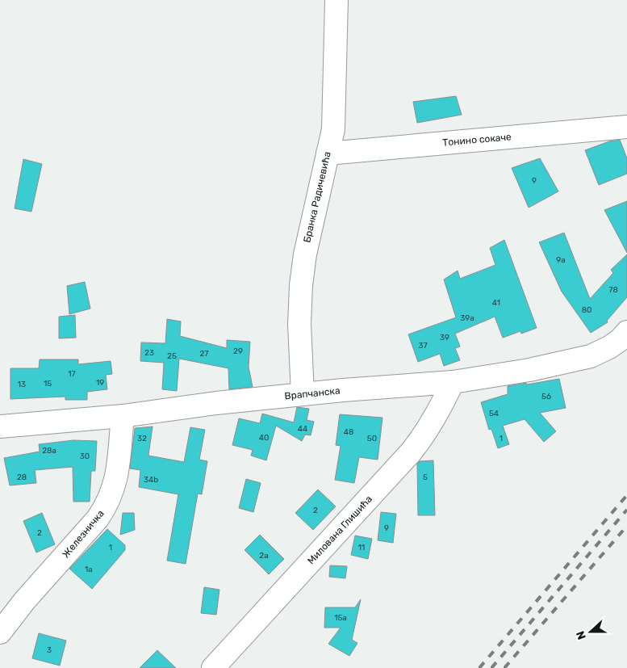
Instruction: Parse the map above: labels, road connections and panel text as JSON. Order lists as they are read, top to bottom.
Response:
{
  "streets": {
    "street": [
      "Тонино сокаче",
      "Бранка Радичевића",
      "Врапчанска",
      "Милована Глишића",
      "Железничка"
    ]
  },
  "crossings": [
    ["Тонино сокаче", "Бранка Радичевића"],
    ["Бранка Радичевића", "Врапчанска"],
    ["Врапчанска", "Милована Глишића"],
    ["Врапчанска", "Железничка"]
  ],
  "house_numbers": [
    "9",
    "9a",
    "78",
    "41",
    "80",
    "39a",
    "39",
    "37",
    "29",
    "23",
    "27",
    "25",
    "17",
    "19",
    "15",
    "13",
    "56",
    "54",
    "44",
    "48",
    "40",
    "32",
    "50",
    "1",
    "28a",
    "30",
    "28",
    "5",
    "34b",
    "2",
    "9",
    "2",
    "1",
    "11",
    "2a",
    "1a",
    "15a",
    "3"
  ],
  "north": "left"
}
